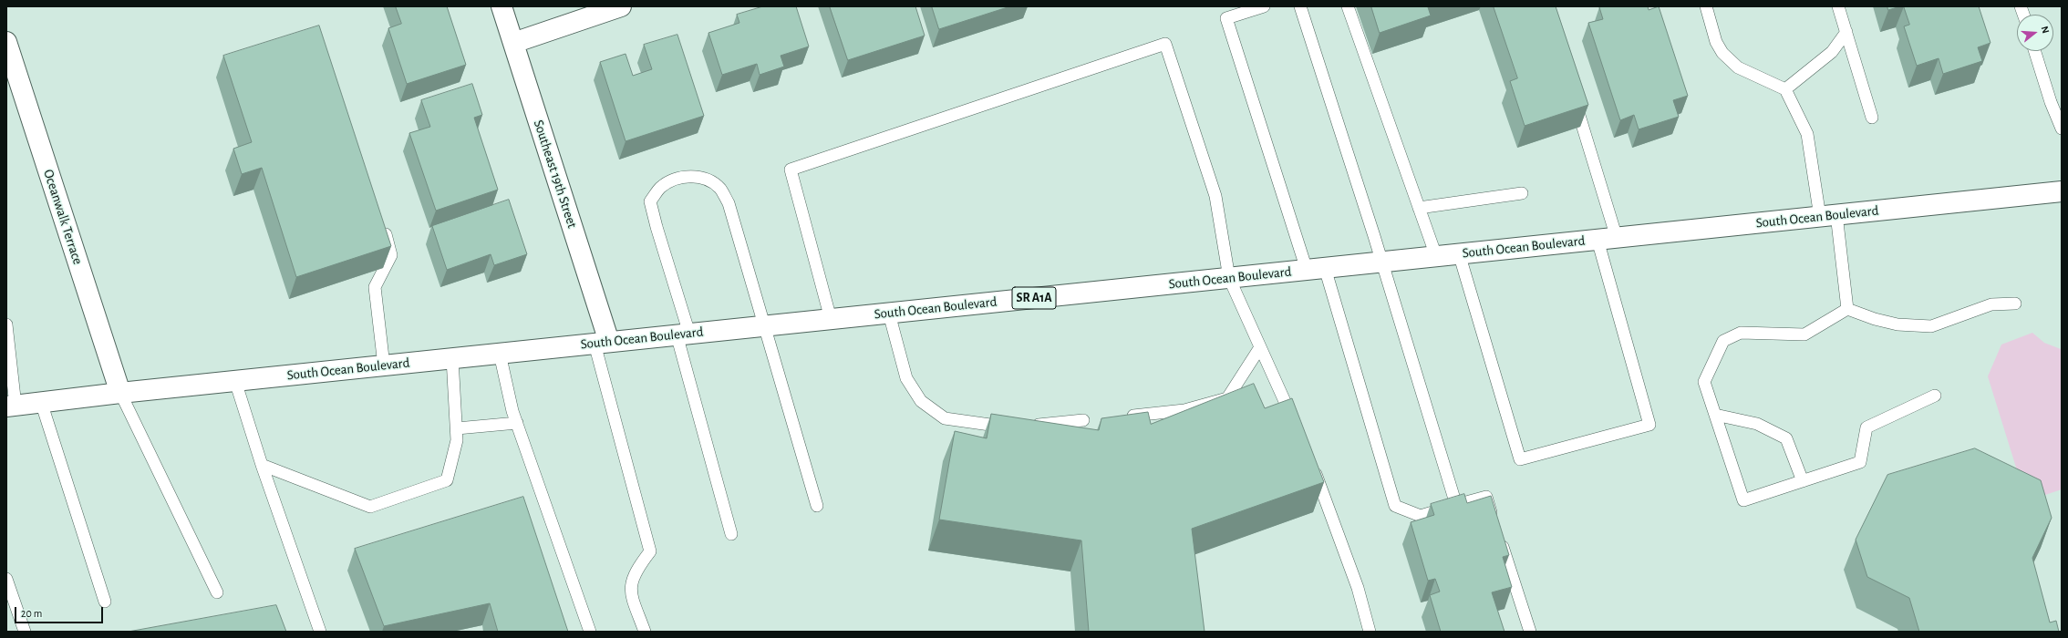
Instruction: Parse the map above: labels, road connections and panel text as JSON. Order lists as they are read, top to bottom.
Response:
{
  "streets": {
    "main road": [
      "Southeast 19th Street",
      "Oceanwalk Terrace",
      "South Ocean Boulevard",
      "SR A1A"
    ]
  },
  "crossings": [
    ["Southeast 19th Street", "South Ocean Boulevard"],
    ["Oceanwalk Terrace", "South Ocean Boulevard"]
  ],
  "scale_bar": "20 m",
  "north": "right"
}
